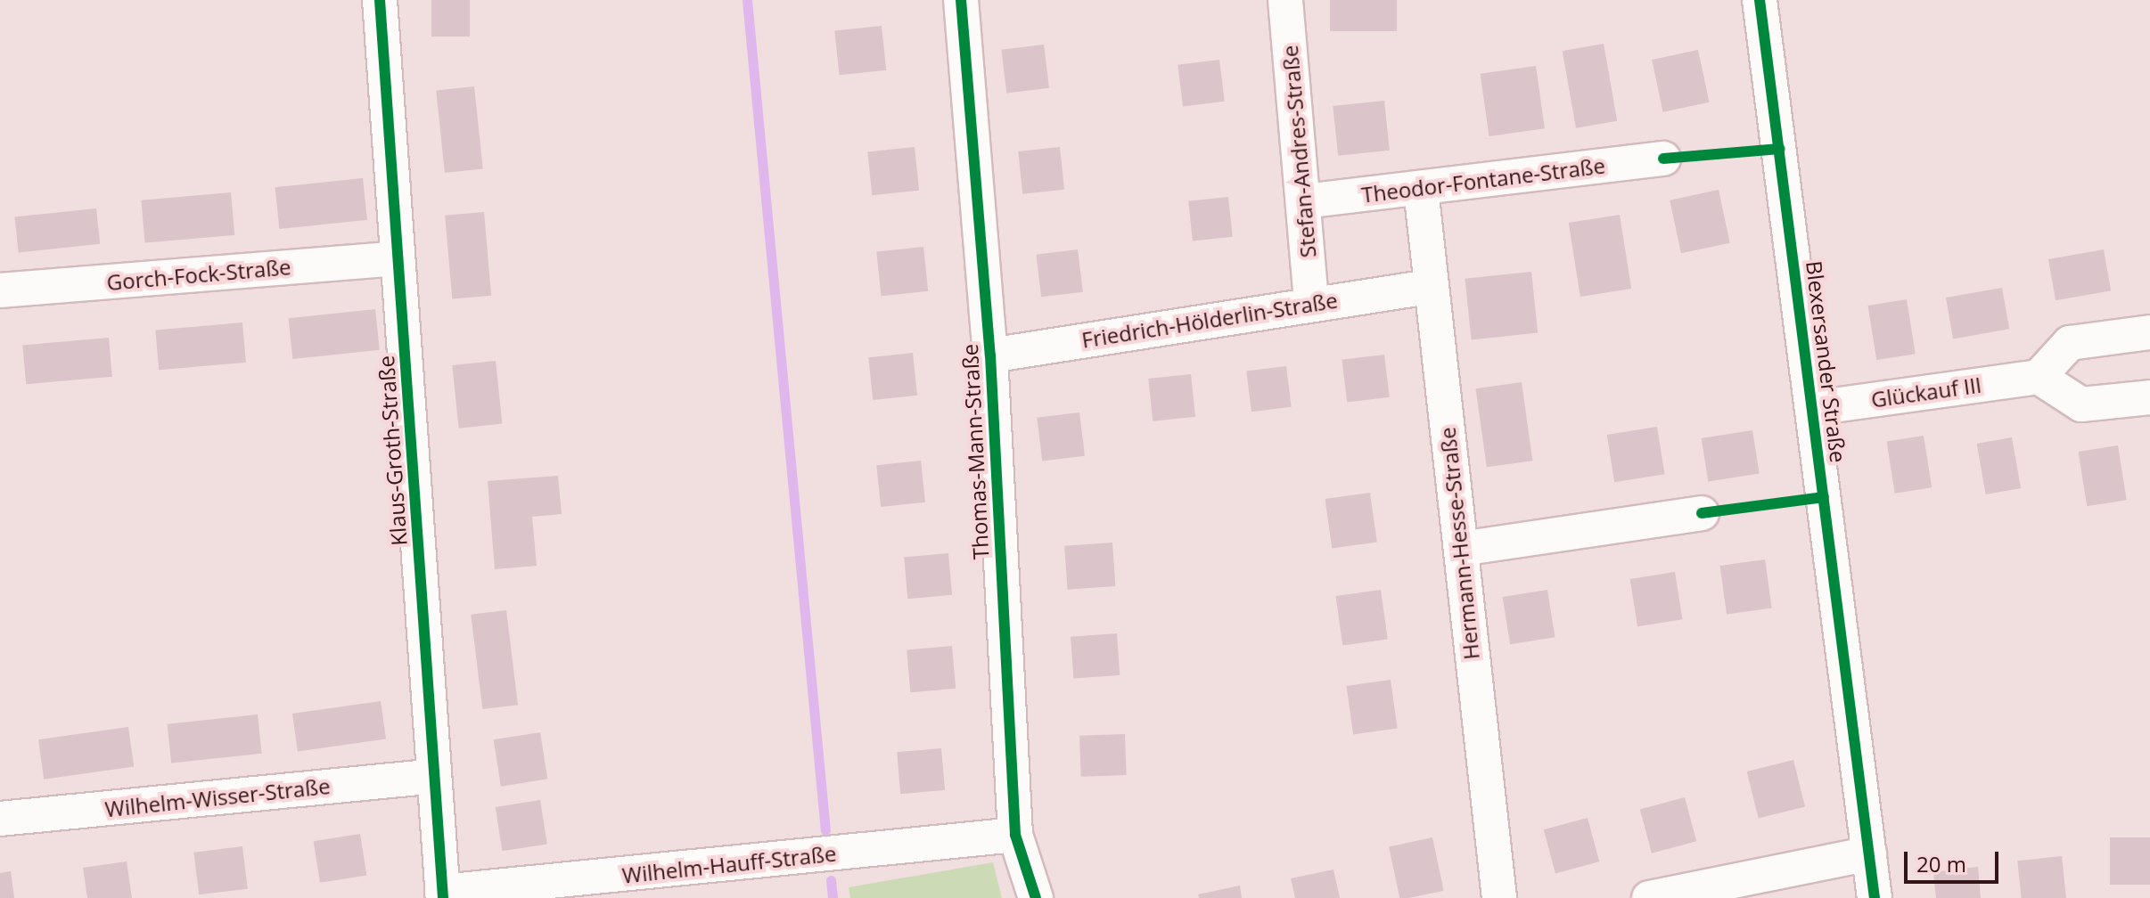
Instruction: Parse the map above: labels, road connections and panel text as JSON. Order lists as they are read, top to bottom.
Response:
{
  "streets": {
    "street": [
      "Stefan-Andres-Straße",
      "Theodor-Fontane-Straße",
      "Gorch-Fock-Straße",
      "Friedrich-Hölderlin-Straße",
      "Blexersander Straße",
      "Glückauf III",
      "Klaus-Groth-Straße",
      "Thomas-Mann-Straße",
      "Hermann-Hesse-Straße",
      "Wilhelm-Wisser-Straße",
      "Wilhelm-Hauff-Straße"
    ]
  },
  "crossings": [
    ["Stefan-Andres-Straße", "Theodor-Fontane-Straße"],
    ["Stefan-Andres-Straße", "Friedrich-Hölderlin-Straße"],
    ["Theodor-Fontane-Straße", "Hermann-Hesse-Straße"],
    ["Gorch-Fock-Straße", "Klaus-Groth-Straße"],
    ["Friedrich-Hölderlin-Straße", "Thomas-Mann-Straße"],
    ["Friedrich-Hölderlin-Straße", "Hermann-Hesse-Straße"],
    ["Blexersander Straße", "Glückauf III"],
    ["Klaus-Groth-Straße", "Wilhelm-Wisser-Straße"],
    ["Klaus-Groth-Straße", "Wilhelm-Hauff-Straße"],
    ["Thomas-Mann-Straße", "Wilhelm-Hauff-Straße"]
  ],
  "scale_bar": "20 m"
}
